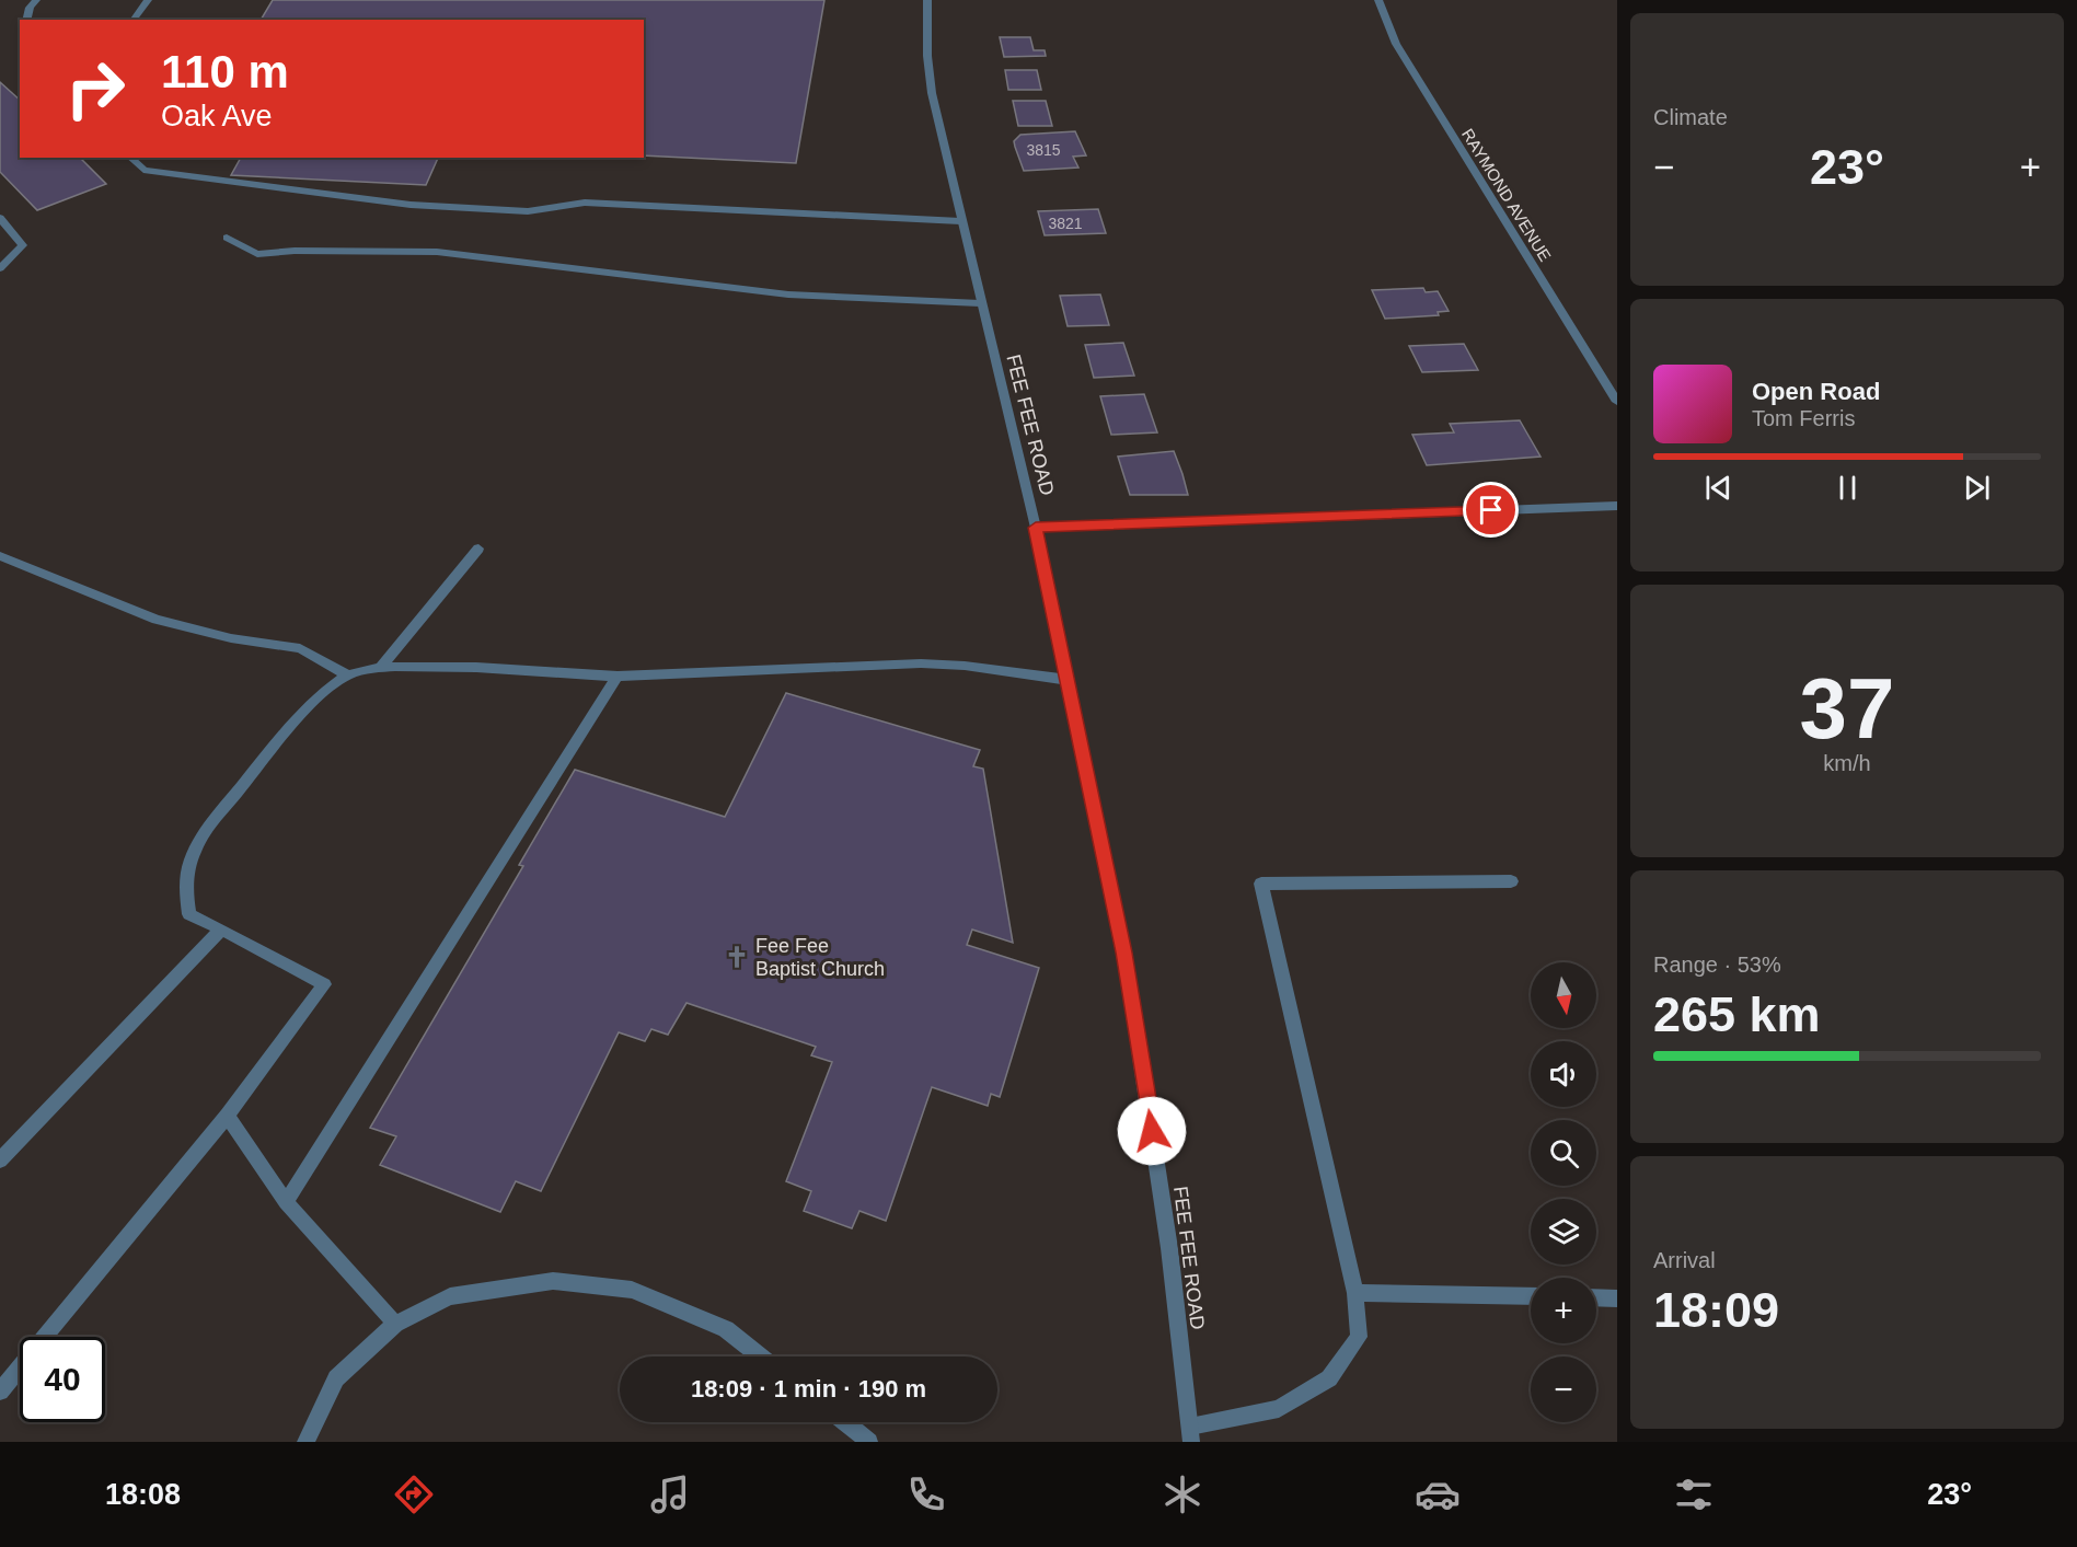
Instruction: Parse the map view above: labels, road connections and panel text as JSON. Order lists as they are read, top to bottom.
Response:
{
  "streets": {
    "street": ["RAYMOND AVENUE", "FEE FEE ROAD"]
  },
  "places": {
    "church": ["Fee Fee Baptist Church"]
  },
  "house_numbers": ["3815", "3821"],
  "north": "bottom",
  "page": {
    "tile": [
      "Climate",
      ["37", "km/h"],
      ["Range · 53%", "265 km"],
      ["Arrival", "18:09"]
    ],
    "turn": ["110 m", "Oak Ave"],
    "heat": ["−", "23°", "+"],
    "song": ["Open Road", "Tom Ferris"],
    "map_buttons": ["+", "−"],
    "limit": "40",
    "trip": "18:09 · 1 min · 190 m",
    "tabs": ["18:08", "23°"]
  }
}
